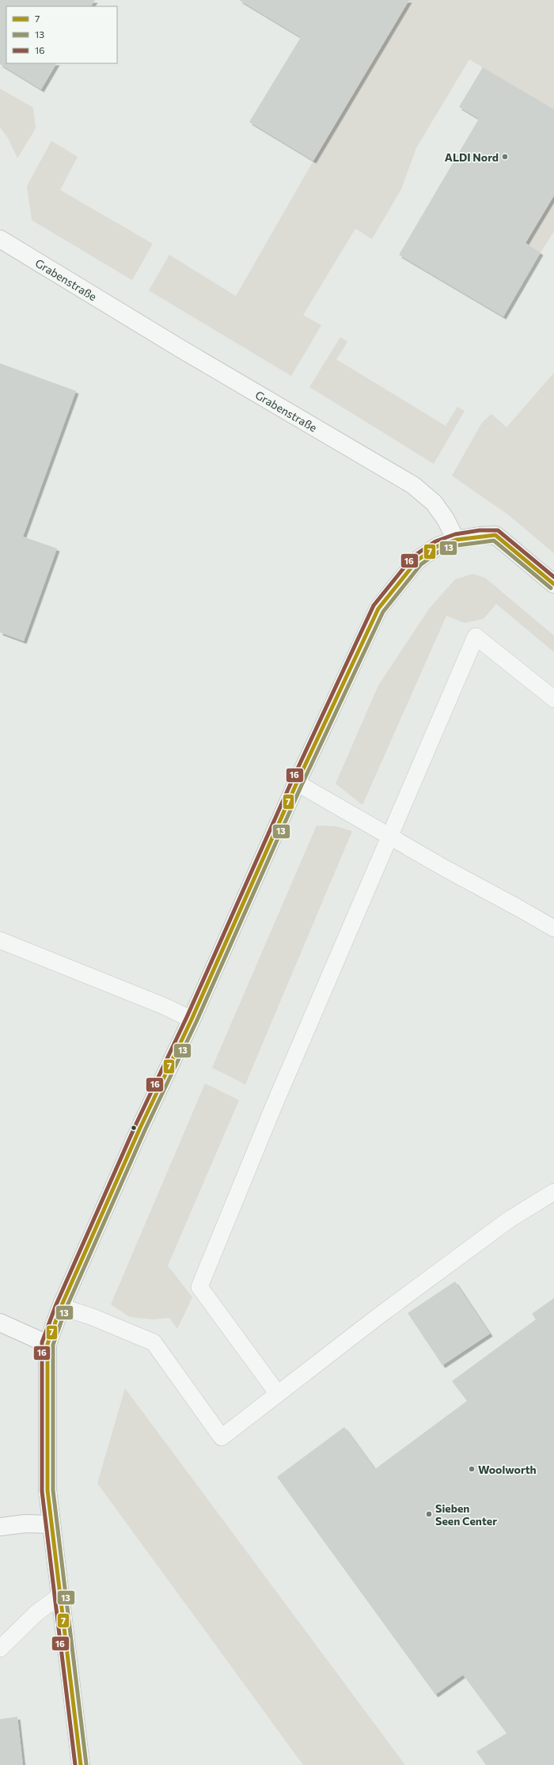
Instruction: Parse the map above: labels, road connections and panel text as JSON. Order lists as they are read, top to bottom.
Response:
{
  "streets": {
    "street": ["Grabenstraße"]
  },
  "places": ["ALDI Nord", "Woolworth", "Sieben Seen Center"],
  "lines": ["transit line 16", "transit line 7", "transit line 13"],
  "legend": ["7", "13", "16"]
}
